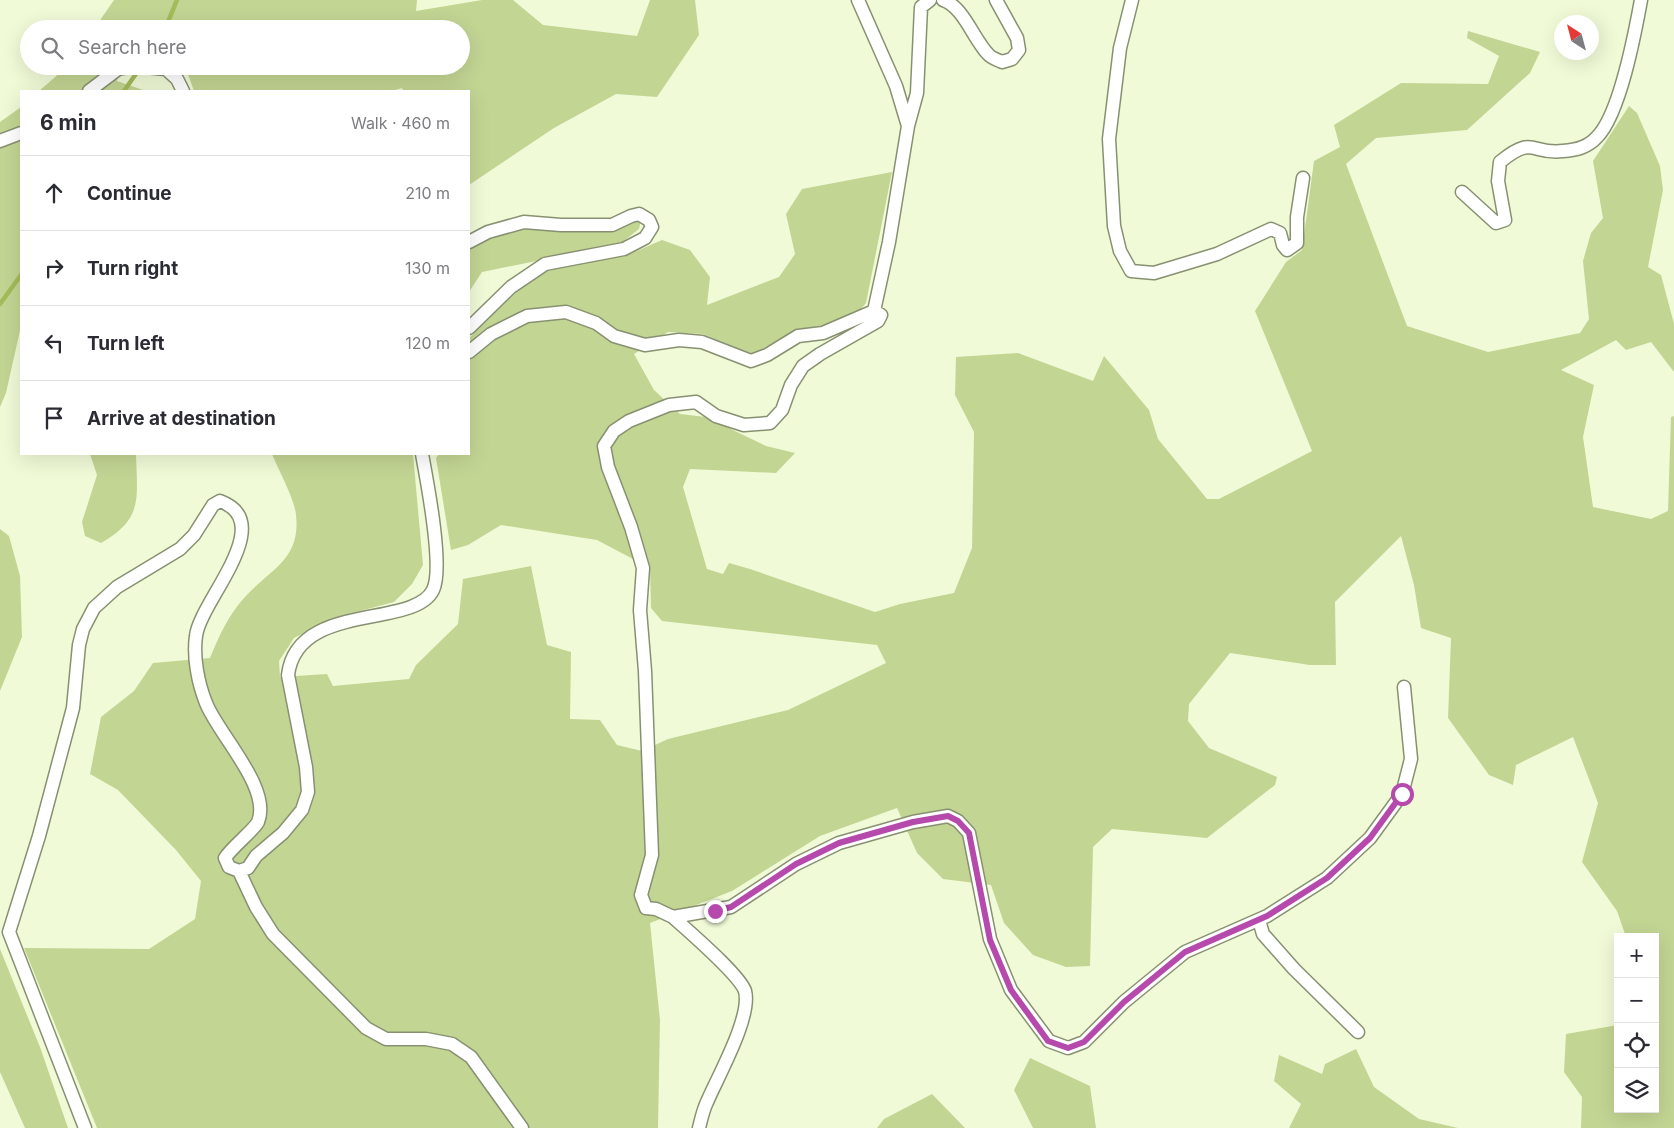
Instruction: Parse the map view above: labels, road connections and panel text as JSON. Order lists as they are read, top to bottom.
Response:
{
  "north": "top left",
  "page": {
    "search": "Search here",
    "heading": ["6 min", "Walk · 460 m"],
    "list": [
      ["Continue", "210 m"],
      ["Turn right", "130 m"],
      ["Turn left", "120 m"],
      "Arrive at destination"
    ],
    "map_buttons": ["+", "−"]
  }
}
